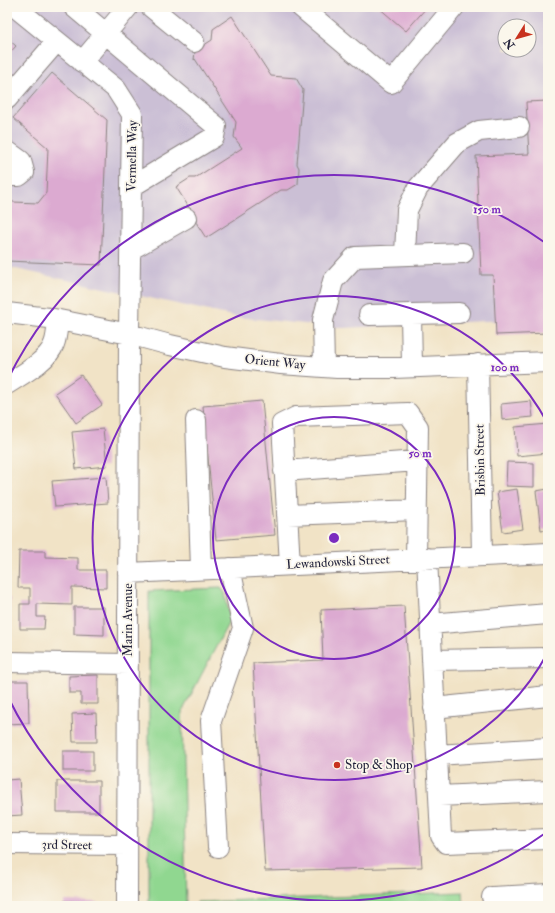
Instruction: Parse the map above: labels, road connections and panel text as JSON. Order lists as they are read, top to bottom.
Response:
{
  "streets": {
    "street": [
      "Vermella Way",
      "Orient Way",
      "Brisbin Street",
      "Lewandowski Street",
      "Marin Avenue",
      "3rd Street"
    ]
  },
  "crossings": [
    ["Vermella Way", "Orient Way"],
    ["Vermella Way", "Marin Avenue"],
    ["Orient Way", "Brisbin Street"],
    ["Orient Way", "Marin Avenue"],
    ["Brisbin Street", "Lewandowski Street"],
    ["Lewandowski Street", "Marin Avenue"],
    ["Marin Avenue", "3rd Street"]
  ],
  "places": ["Stop & Shop"],
  "north": "bottom left",
  "rings": ["150 m", "100 m", "50 m"]
}
